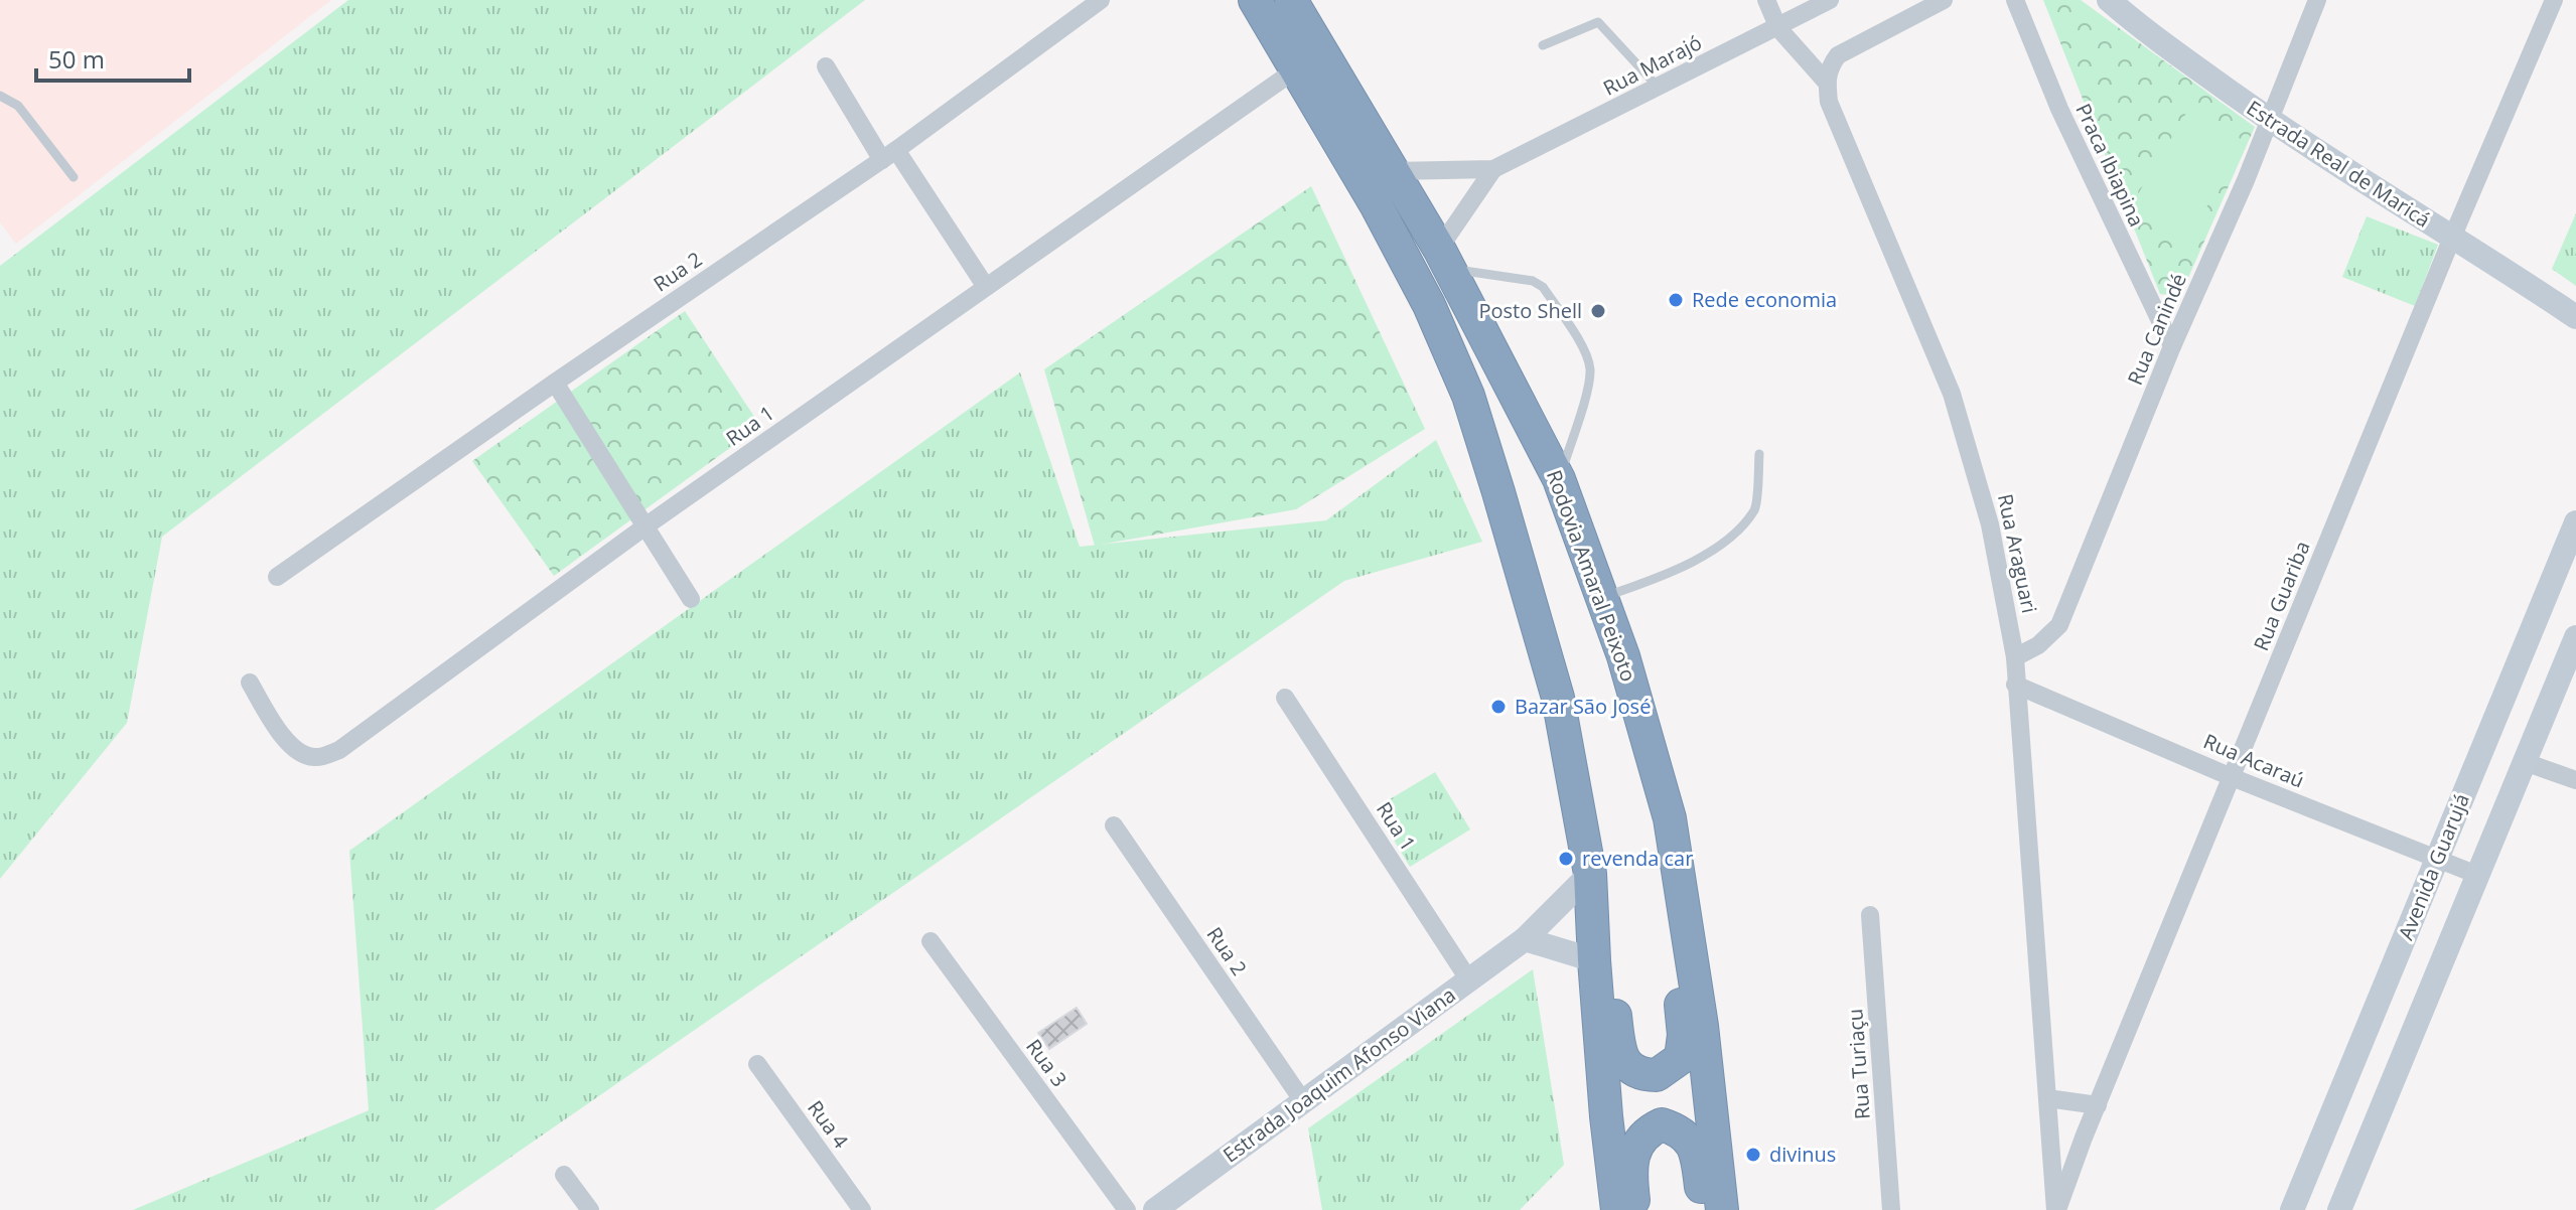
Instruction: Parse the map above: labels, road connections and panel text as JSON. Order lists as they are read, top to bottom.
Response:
{
  "streets": {
    "highway": ["Rodovia Amaral Peixoto"],
    "street": [
      "Rua Marajó",
      "Estrada Real de Maricá",
      "Praca Ibiapina",
      "Rua 2",
      "Rua Canindé",
      "Rua 1",
      "Rua Araguari",
      "Rua Guariba",
      "Rua Acaraú",
      "Avenida Guarujá",
      "Rua 3",
      "Rua Turiaçu",
      "Estrada Joaquim Afonso Viana",
      "Rua 4"
    ]
  },
  "crossings": [
    ["Rua Marajó", "Rodovia Amaral Peixoto"],
    ["Estrada Real de Maricá", "Rua Canindé"],
    ["Estrada Real de Maricá", "Rua Guariba"],
    ["Praca Ibiapina", "Rua Canindé"],
    ["Rua 2", "Estrada Joaquim Afonso Viana"],
    ["Rua Canindé", "Rua Araguari"],
    ["Rua 1", "Estrada Joaquim Afonso Viana"],
    ["Rua Araguari", "Rua Guariba"],
    ["Rua Araguari", "Rua Acaraú"],
    ["Rua Guariba", "Rua Acaraú"],
    ["Rua Acaraú", "Avenida Guarujá"]
  ],
  "places": [
    "Rede economia",
    "Posto Shell",
    "Bazar São José",
    "revenda car",
    "divinus"
  ],
  "scale_bar": "50 m"
}
